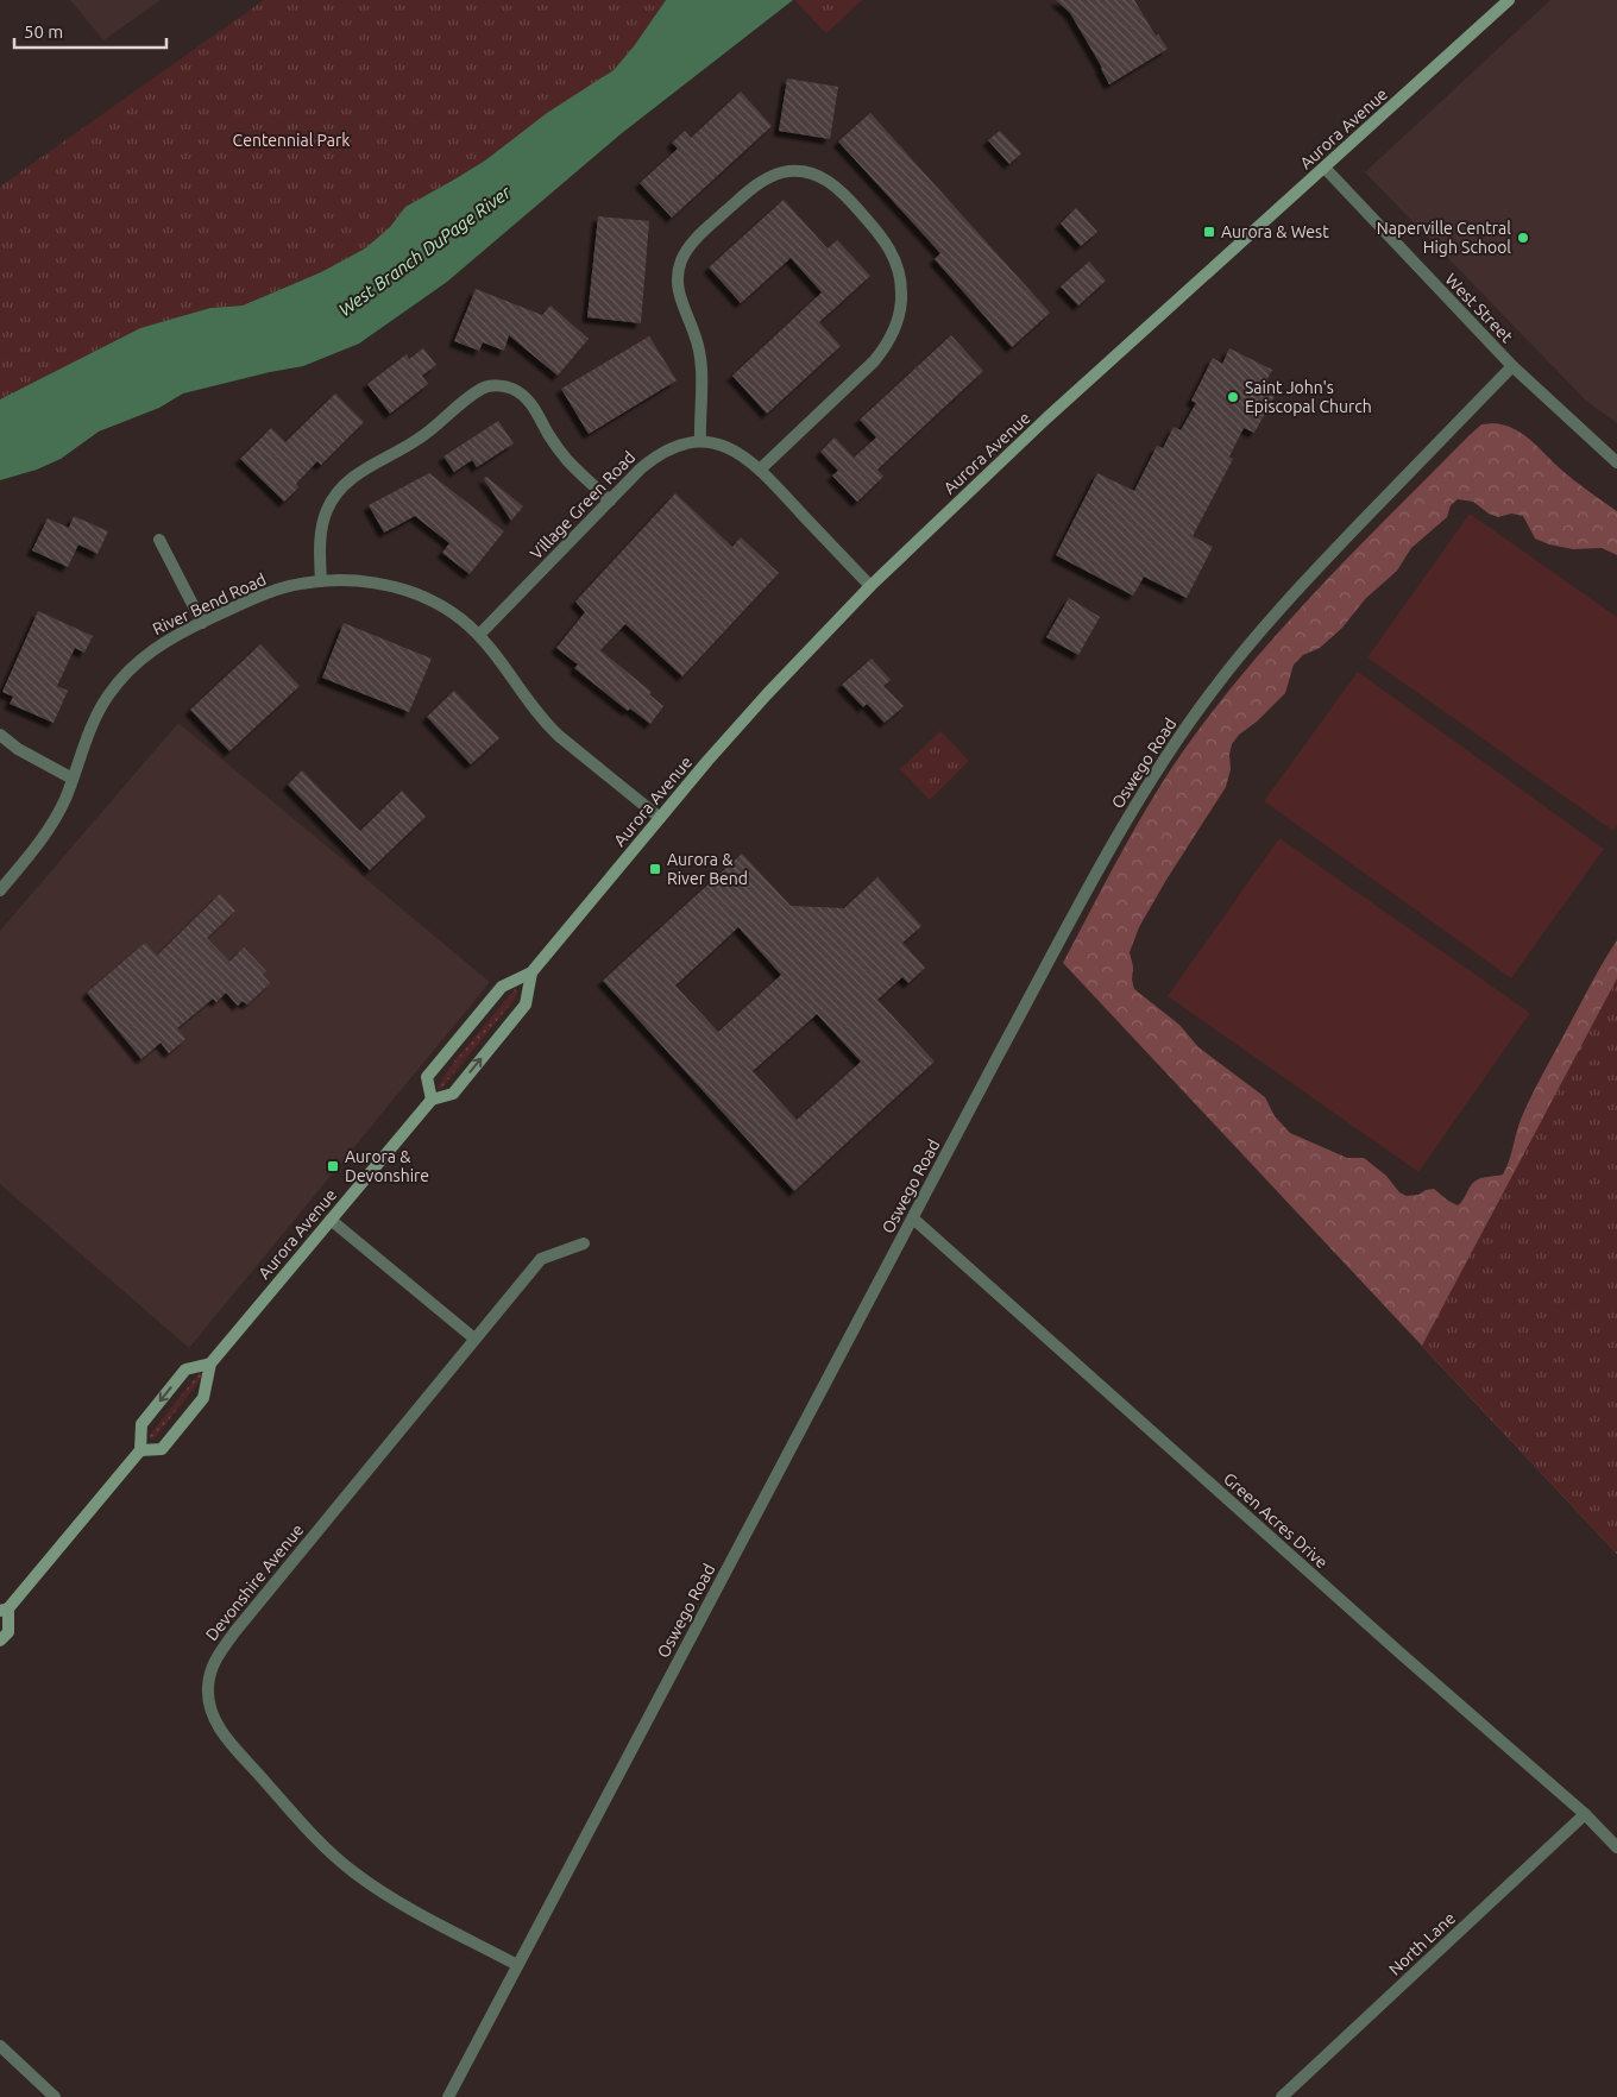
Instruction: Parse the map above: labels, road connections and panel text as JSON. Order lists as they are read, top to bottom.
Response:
{
  "streets": {
    "main road": ["Aurora Avenue"],
    "street": [
      "West Street",
      "Village Green Road",
      "River Bend Road",
      "Oswego Road",
      "Green Acres Drive",
      "Devonshire Avenue",
      "North Lane"
    ]
  },
  "crossings": [
    ["Aurora Avenue", "West Street"],
    ["Aurora Avenue", "River Bend Road"],
    ["West Street", "Oswego Road"],
    ["Village Green Road", "River Bend Road"],
    ["Oswego Road", "Green Acres Drive"],
    ["Oswego Road", "Devonshire Avenue"],
    ["Green Acres Drive", "North Lane"]
  ],
  "water": ["West Branch DuPage River"],
  "parks": ["Centennial Park"],
  "places": {
    "transit": ["Aurora & West", "Aurora & River Bend", "Aurora & Devonshire"],
    "other": ["Naperville Central High School", "Saint John's Episcopal Church"]
  },
  "scale_bar": "50 m"
}
